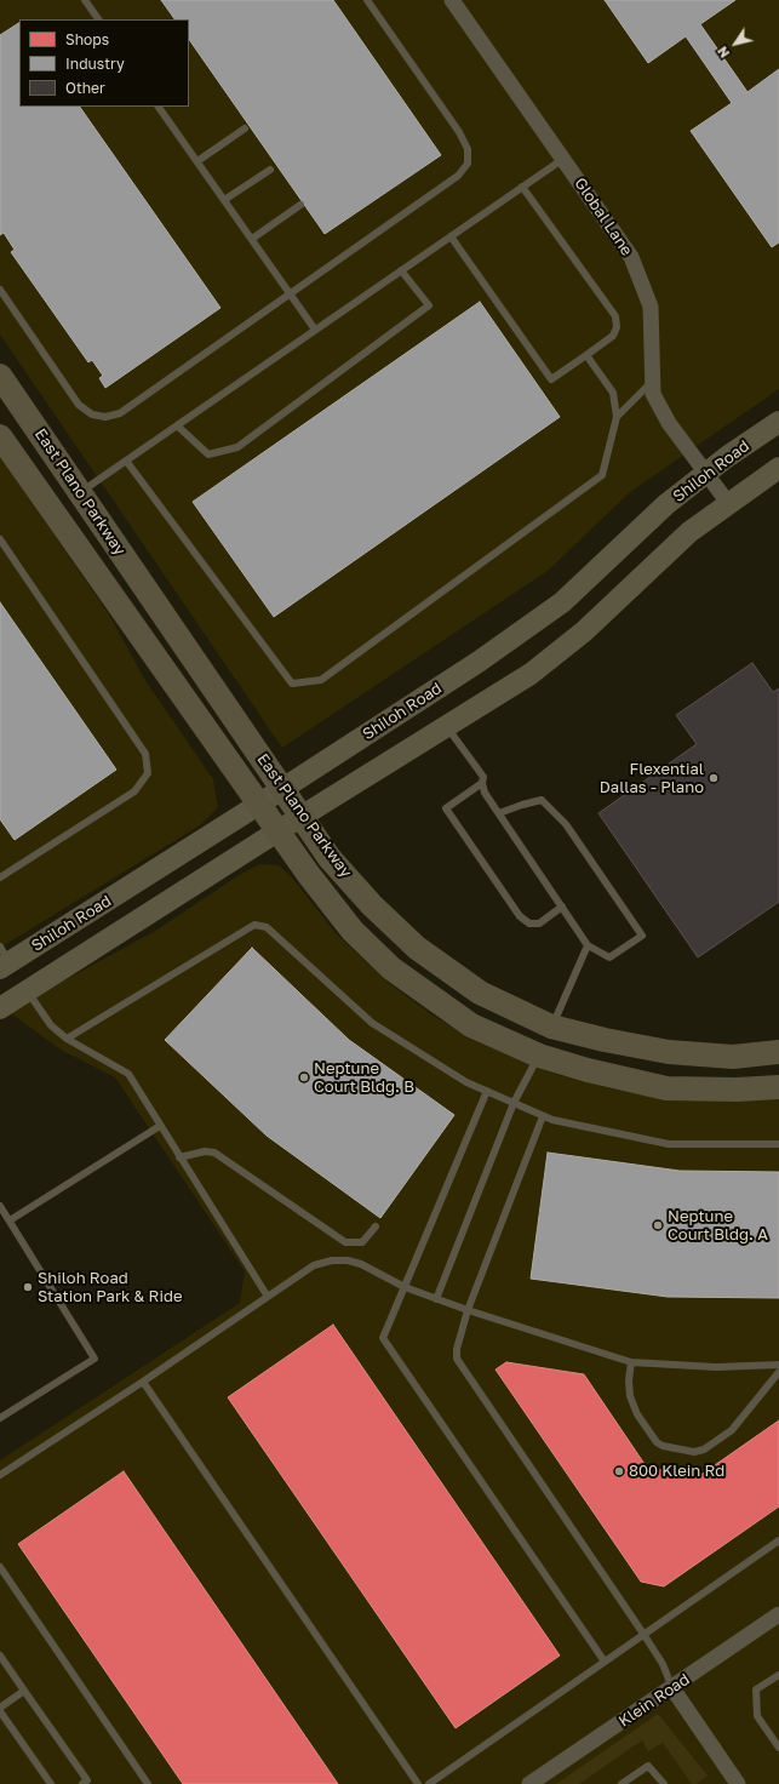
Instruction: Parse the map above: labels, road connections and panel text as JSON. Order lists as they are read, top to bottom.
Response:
{
  "streets": {
    "main road": ["Shiloh Road", "East Plano Parkway"],
    "street": ["Global Lane", "Klein Road"]
  },
  "crossings": [
    ["Global Lane", "Shiloh Road"],
    ["Shiloh Road", "East Plano Parkway"]
  ],
  "places": [
    "Flexential Dallas - Plano",
    "Neptune Court Bldg. B",
    "Neptune Court Bldg. A",
    "Shiloh Road Station Park & Ride",
    "800 Klein Rd"
  ],
  "legend": ["Shops", "Industry", "Other"],
  "north": "bottom left"
}
